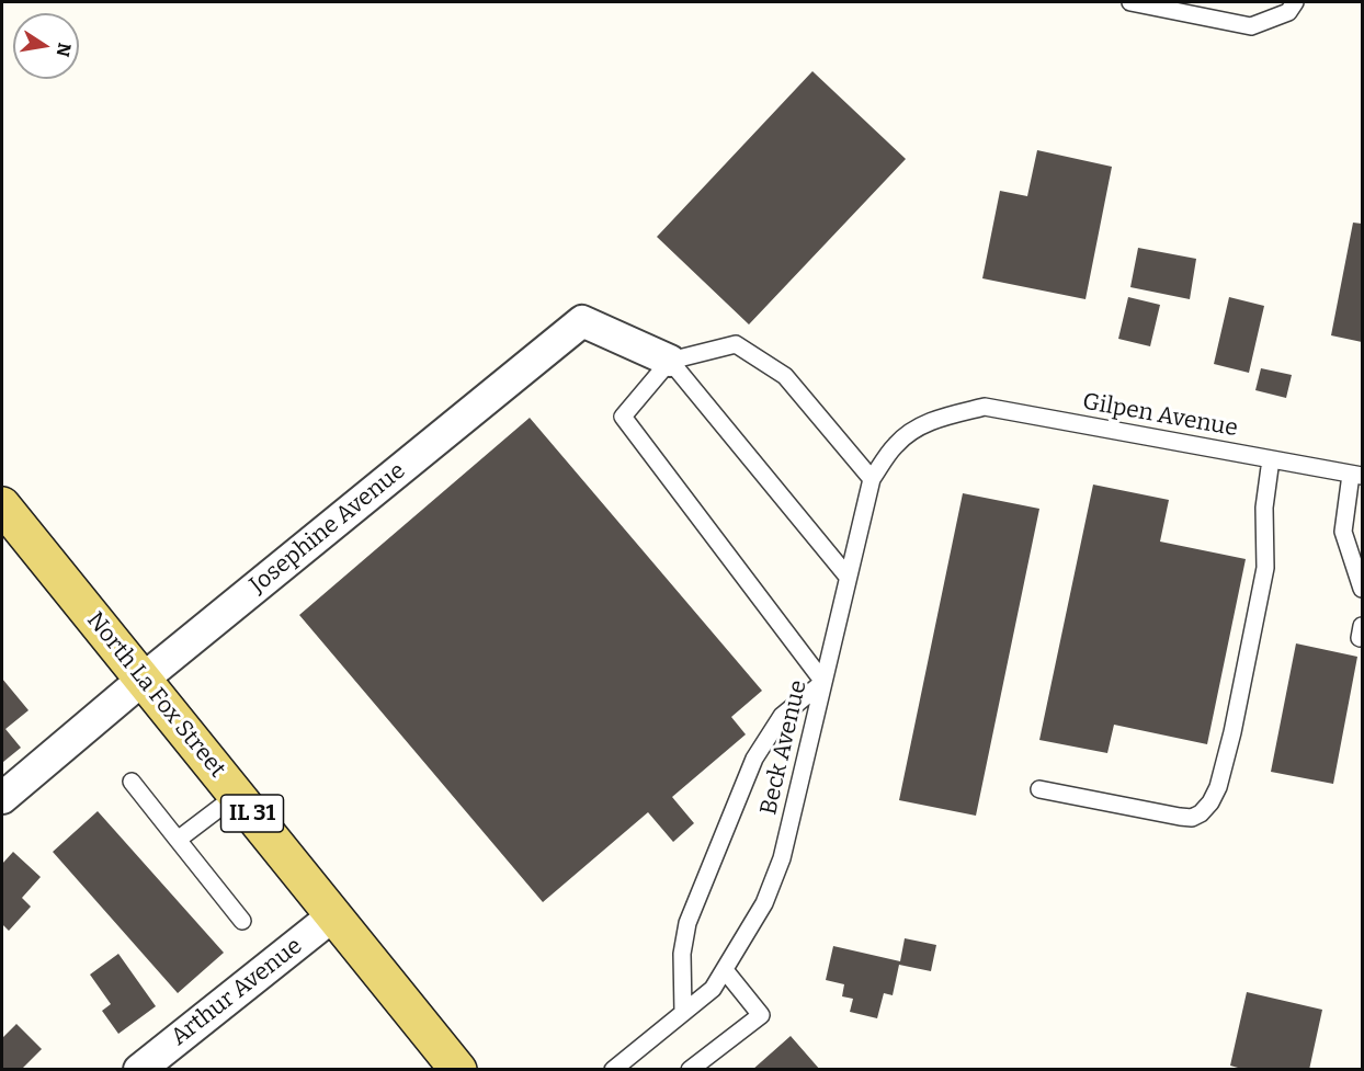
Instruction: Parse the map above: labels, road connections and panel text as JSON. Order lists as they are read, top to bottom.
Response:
{
  "streets": {
    "main road": ["North La Fox Street", "IL 31"],
    "street": ["Josephine Avenue", "Arthur Avenue"],
    "lane": ["Gilpen Avenue", "Beck Avenue"]
  },
  "crossings": [
    ["Gilpen Avenue", "Beck Avenue"],
    ["Josephine Avenue", "North La Fox Street"],
    ["North La Fox Street", "Arthur Avenue"]
  ],
  "north": "right"
}
